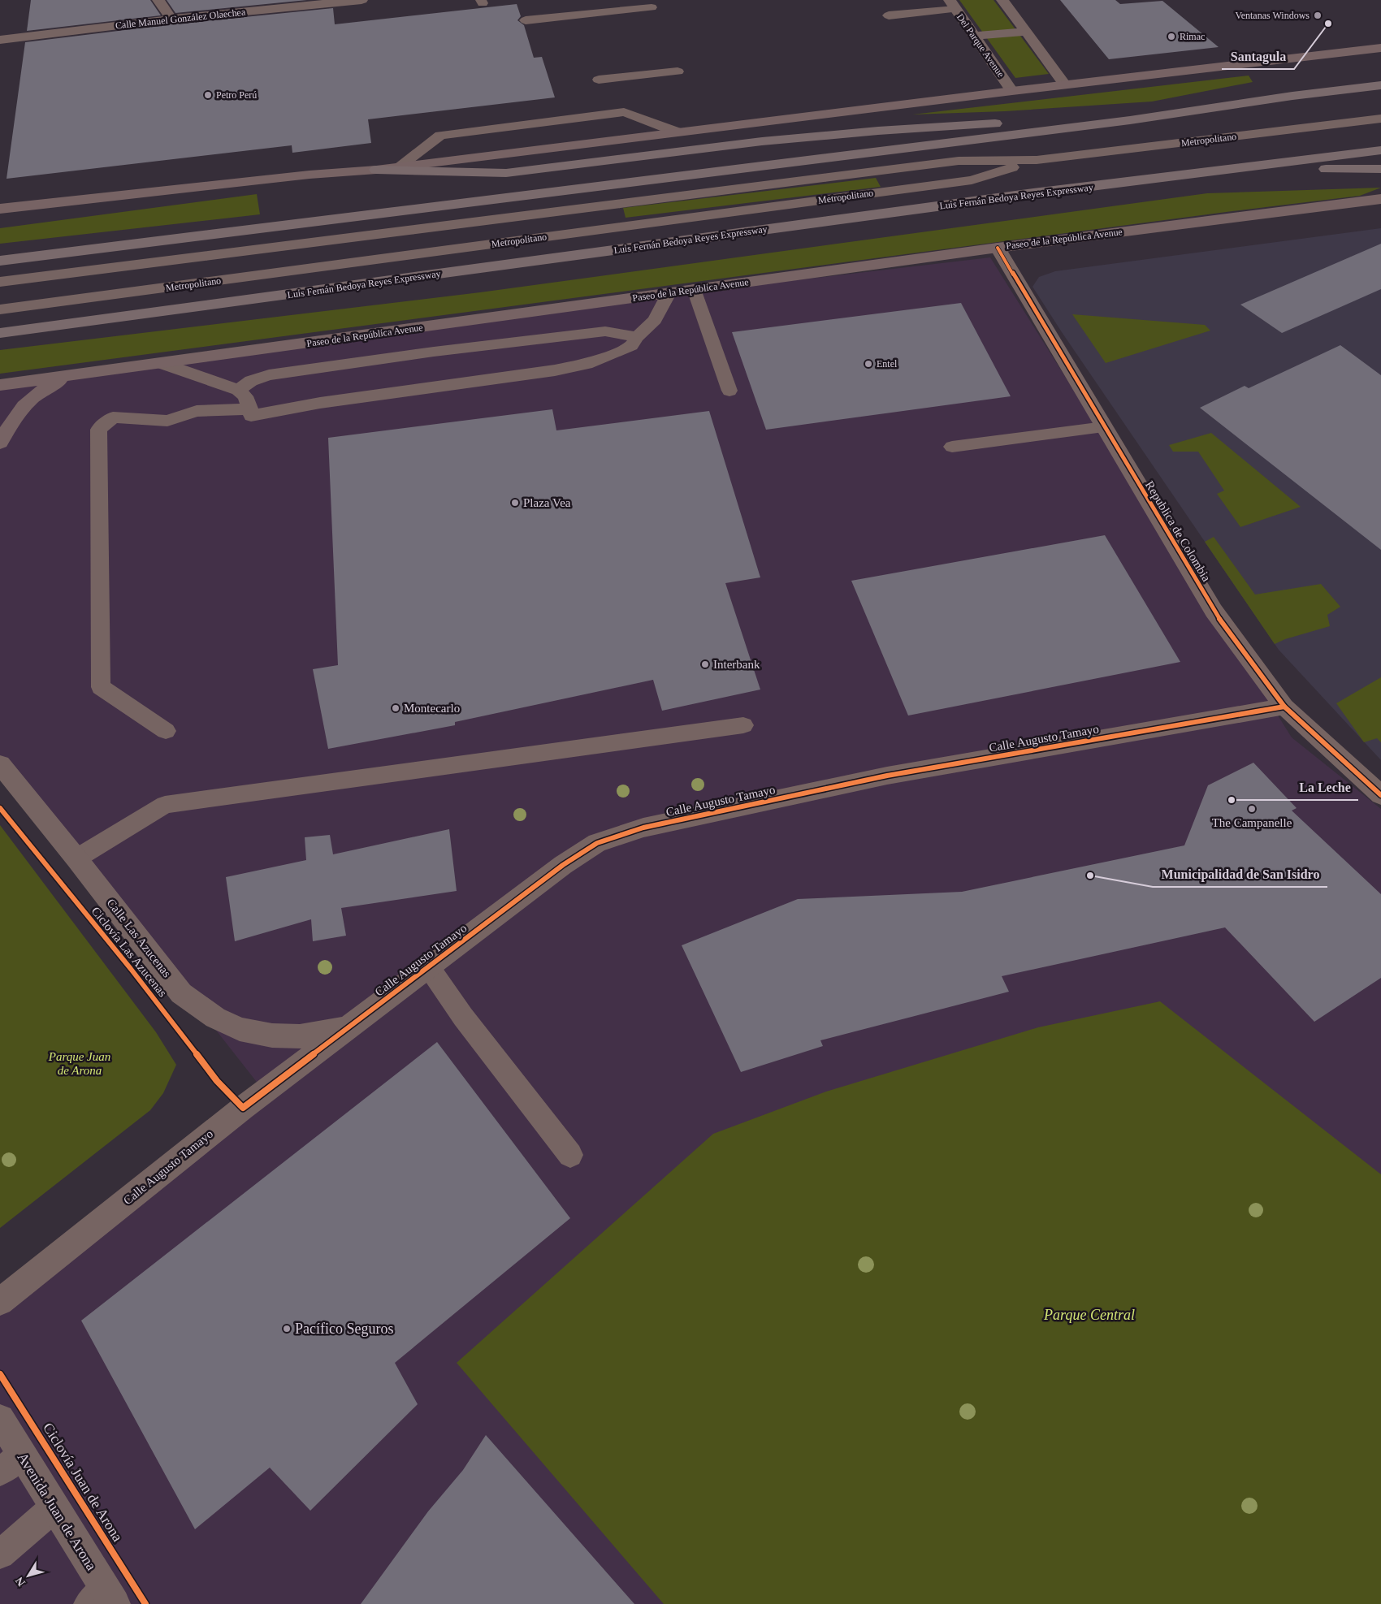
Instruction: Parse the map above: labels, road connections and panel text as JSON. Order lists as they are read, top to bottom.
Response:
{
  "streets": {
    "highway": ["Luis Fernán Bedoya Reyes Expressway"],
    "main road": ["Paseo de la República Avenue"],
    "street": [
      "Calle Manuel González Olaechea",
      "Del Parque Avenue",
      "Republica de Colombia",
      "Calle Augusto Tamayo",
      "Calle Las Azucenas",
      "Avenida Juan de Arona"
    ],
    "lane": ["Metropolitano"],
    "cycle path": ["Ciclovía Las Azucenas", "Ciclovía Juan de Arona"]
  },
  "crossings": [
    ["Paseo de la República Avenue", "Republica de Colombia"],
    ["Republica de Colombia", "Calle Augusto Tamayo"],
    ["Calle Augusto Tamayo", "Calle Las Azucenas"]
  ],
  "parks": ["Parque Juan de Arona", "Parque Central"],
  "places": [
    "Ventanas Windows",
    "Santagula",
    "Rimac",
    "Petro Perú",
    "Entel",
    "Plaza Vea",
    "Interbank",
    "Montecarlo",
    "La Leche",
    "The Campanelle",
    "Municipalidad de San Isidro",
    "Pacífico Seguros"
  ],
  "north": "bottom left"
}
